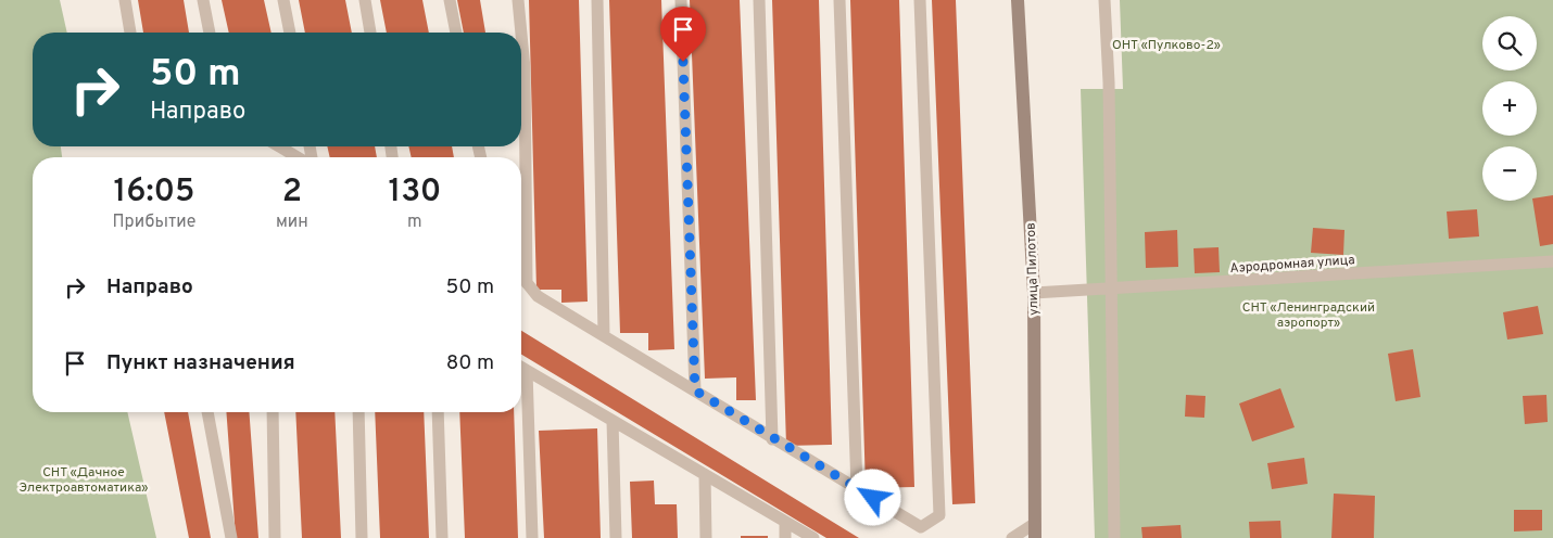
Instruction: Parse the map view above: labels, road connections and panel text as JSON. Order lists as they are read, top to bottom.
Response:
{
  "streets": {
    "street": ["улица Пилотов"],
    "lane": ["Аэродромная улица"]
  },
  "crossings": [
    ["Аэродромная улица", "улица Пилотов"]
  ],
  "parks": ["ОНТ «Пулково-2»", "СНТ «Ленинградский аэропорт»", "СНТ «Дачное Электроавтоматика»"],
  "page": {
    "map_buttons": ["+", "−"],
    "turn": ["50 m", "Направо"],
    "eta": [
      "16:05",
      "Прибытие",
      "2",
      "мин",
      "130",
      "m"
    ],
    "list": [
      {
        "name": "Направо",
        "value": "50 m"
      },
      {
        "name": "Пункт назначения",
        "value": "80 m"
      }
    ]
  }
}
